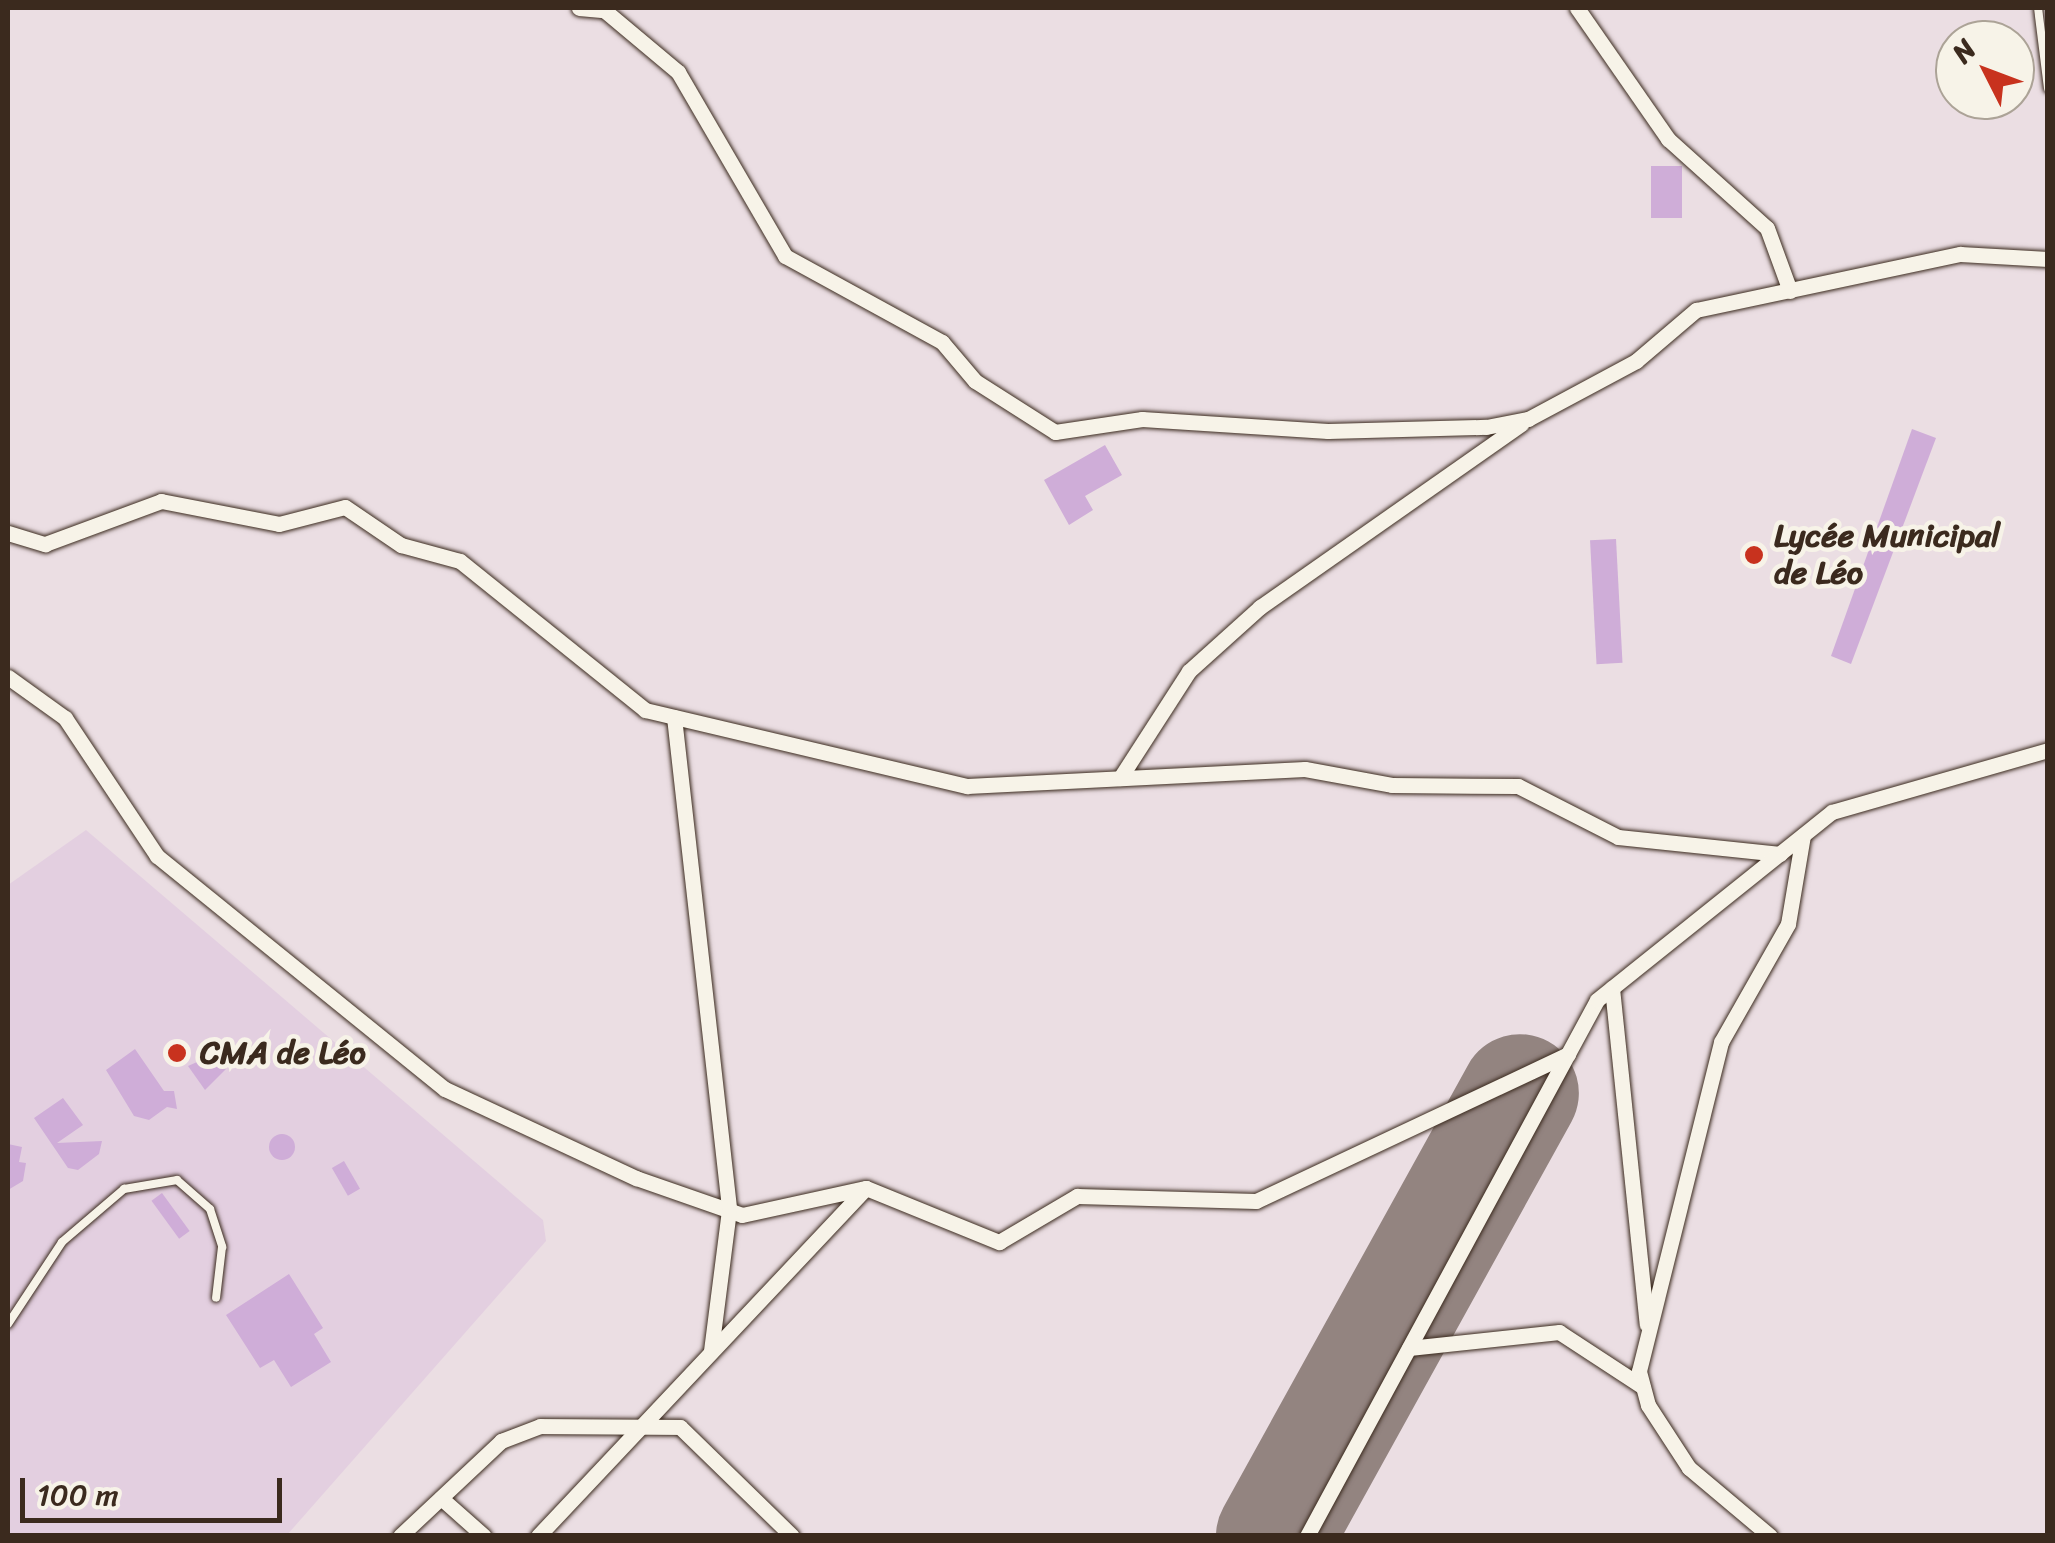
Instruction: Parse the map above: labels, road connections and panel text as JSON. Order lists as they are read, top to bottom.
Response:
{
  "places": ["Lycée Municipal de Léo", "CMA de Léo"],
  "scale_bar": "100 m",
  "north": "top left"
}
